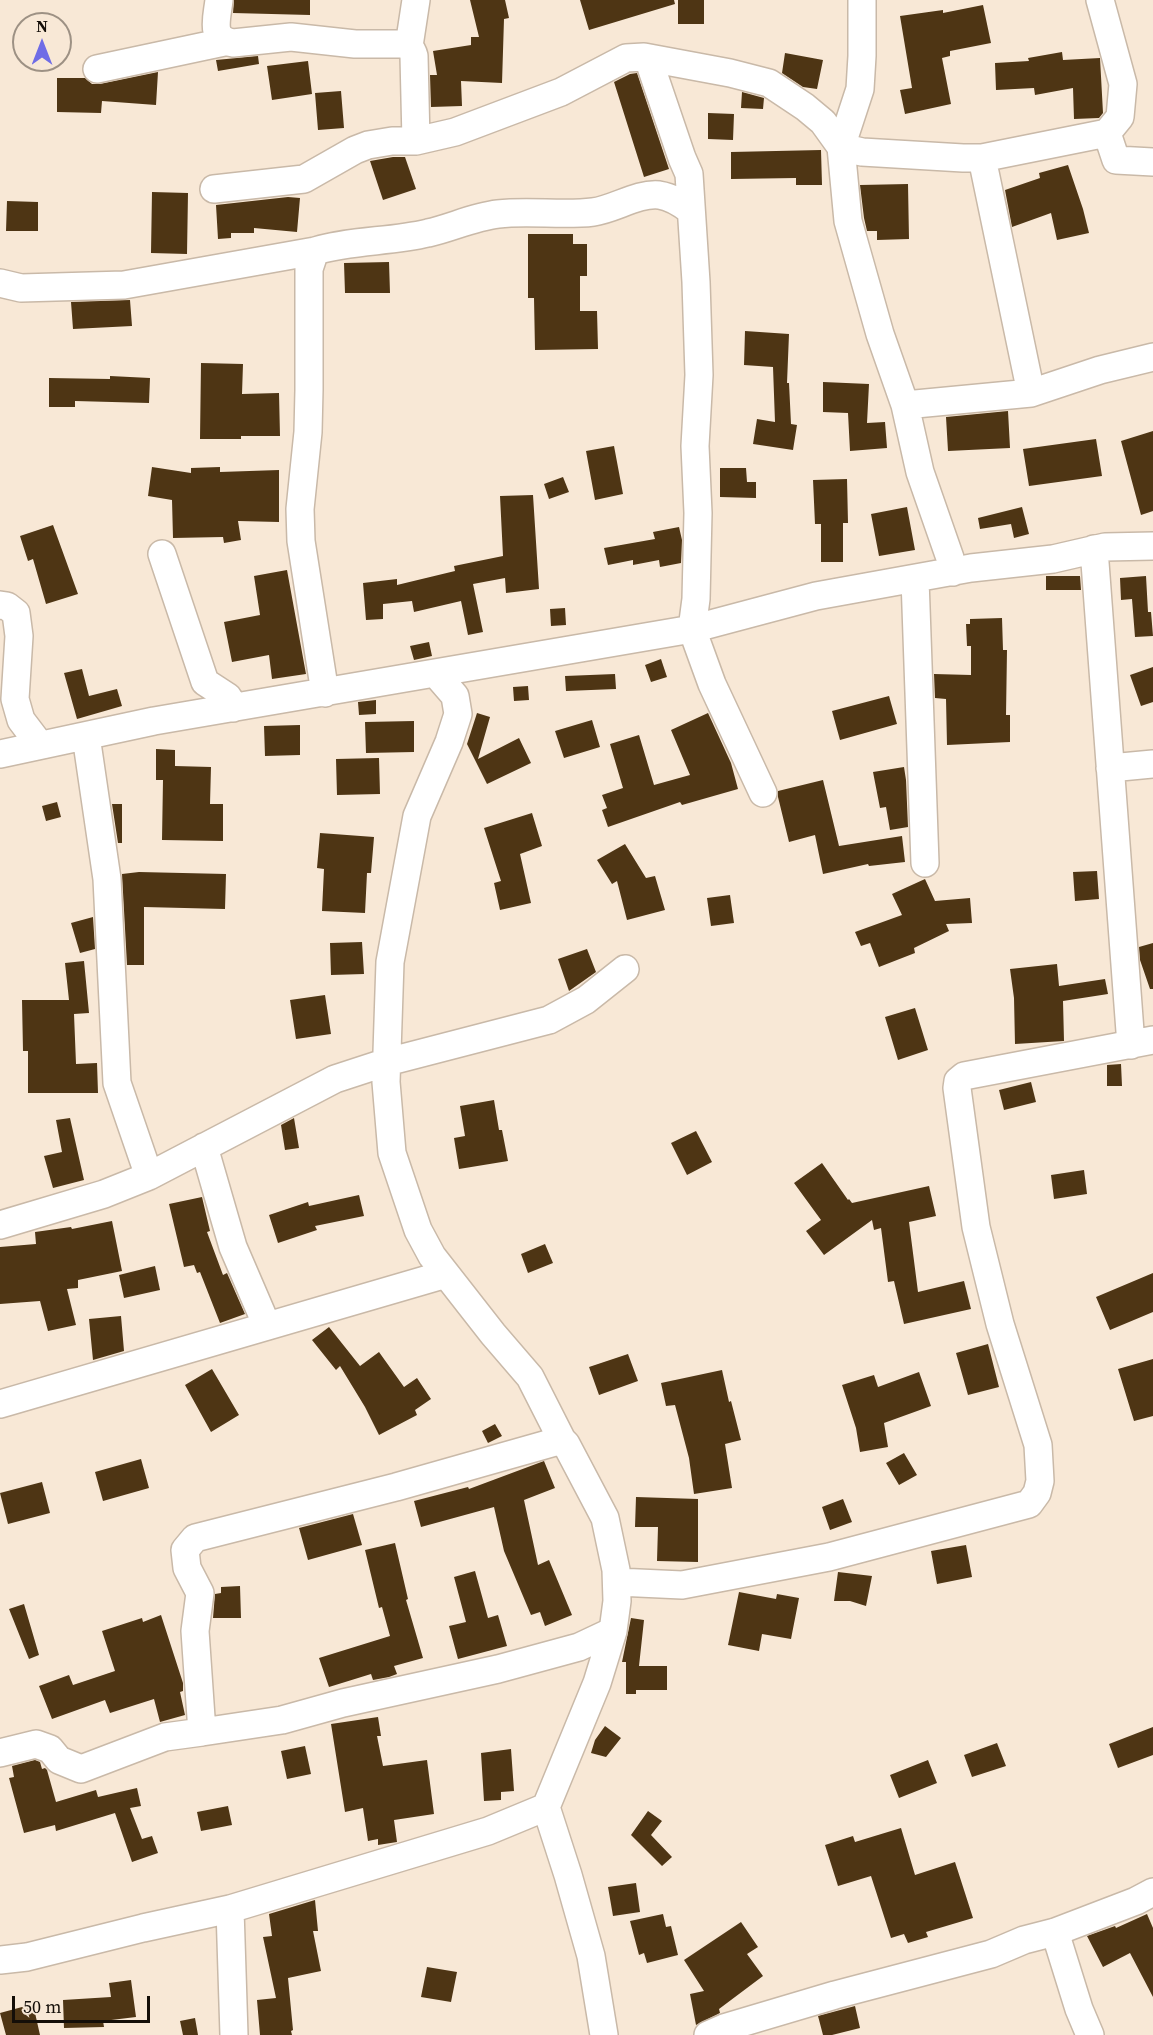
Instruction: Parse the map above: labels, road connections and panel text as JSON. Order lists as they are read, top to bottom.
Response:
{
  "scale_bar": "50 m",
  "north": "top"
}
